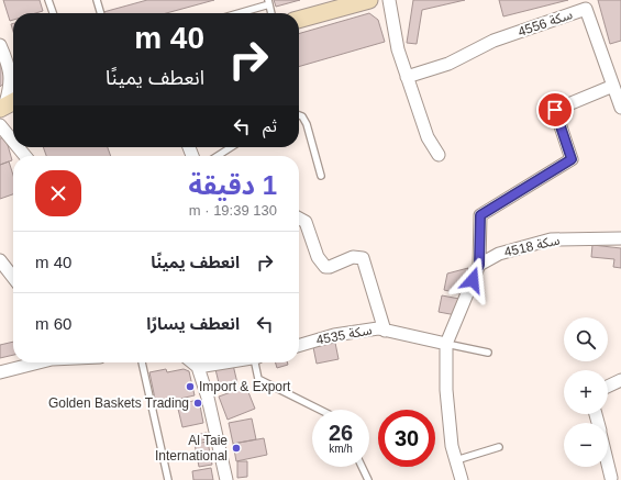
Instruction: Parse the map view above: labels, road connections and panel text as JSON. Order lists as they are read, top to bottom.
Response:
{
  "streets": {
    "street": ["سكة 4556", "سكة 4518", "سكة 4535"]
  },
  "places": ["Import & Export", "Golden Baskets Trading", "Al Taie International"],
  "page": {
    "turn": ["40 m", "انعطف يمينًا"],
    "then": "ثم",
    "heading": ["1 دقيقة", "130 m · 19:39"],
    "list": [
      {
        "name": "انعطف يمينًا",
        "value": "40 m"
      },
      {
        "name": "انعطف يسارًا",
        "value": "60 m"
      }
    ],
    "map_buttons": ["+", "−"],
    "speed": "26 km/h",
    "limit": "30"
  }
}
